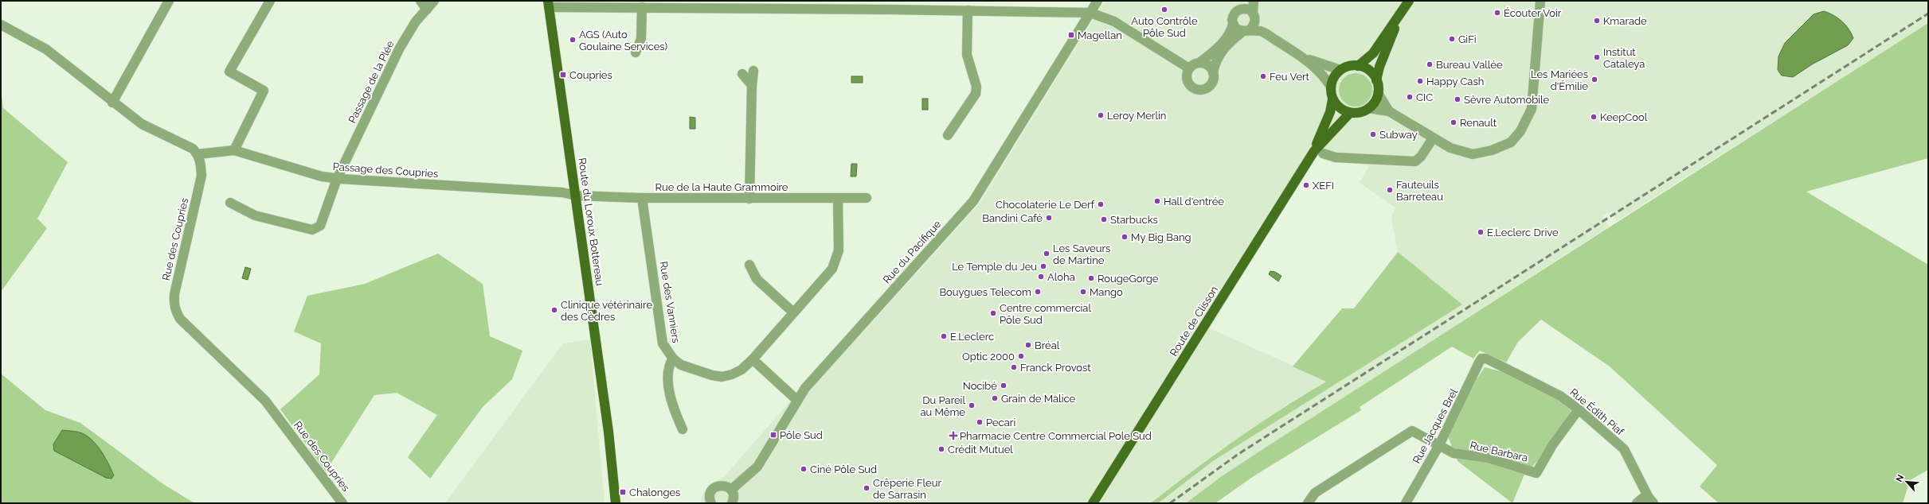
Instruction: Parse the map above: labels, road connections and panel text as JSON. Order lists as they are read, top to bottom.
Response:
{
  "streets": {
    "main road": ["Route du Loroux Bottereau", "Route de Clisson"],
    "street": [
      "Passage de la Plée",
      "Passage des Coupries",
      "Rue de la Haute Grammoire",
      "Rue des Coupries",
      "Rue du Pacifique",
      "Rue des Vanniers",
      "Rue Édith Piaf",
      "Rue Jacques Brel",
      "Rue Barbara"
    ]
  },
  "crossings": [
    ["Passage de la Plée", "Passage des Coupries"],
    ["Passage des Coupries", "Rue de la Haute Grammoire"],
    ["Passage des Coupries", "Route du Loroux Bottereau"],
    ["Passage des Coupries", "Rue des Coupries"],
    ["Rue de la Haute Grammoire", "Route du Loroux Bottereau"],
    ["Rue de la Haute Grammoire", "Rue des Vanniers"],
    ["Rue Édith Piaf", "Rue Jacques Brel"],
    ["Rue Édith Piaf", "Rue Barbara"],
    ["Rue Jacques Brel", "Rue Barbara"]
  ],
  "places": {
    "other": [
      "Auto Contrôle Pôle Sud",
      "Écouter Voir",
      "Kmarade",
      "GiFi",
      "AGS (Auto Goulaine Services)",
      "Institut Cataleya",
      "Bureau Vallée",
      "Feu Vert",
      "Les Mariées d'Émilie",
      "Happy Cash",
      "CIC",
      "Sèvre Automobile",
      "Leroy Merlin",
      "KeepCool",
      "Renault",
      "Subway",
      "XEFI",
      "Fauteuils Barreteau",
      "Hall d'entrée",
      "Chocolaterie Le Derf",
      "Bandini Café",
      "Starbucks",
      "E.Leclerc Drive",
      "My Big Bang",
      "Les Saveurs de Martine",
      "Le Temple du Jeu",
      "Aloha",
      "RougeGorge",
      "Bouygues Telecom",
      "Mango",
      "Clinique vétérinaire des Cèdres",
      "Centre commercial Pôle Sud",
      "E.Leclerc",
      "Bréal",
      "Optic 2000",
      "Franck Provost",
      "Nocibé",
      "Grain de Malice",
      "Du Pareil au Même",
      "Pecari",
      "Crédit Mutuel",
      "Ciné Pôle Sud",
      "Crêperie Fleur de Sarrasin"
    ],
    "transit": [
      "Magellan",
      "Coupries",
      "Pôle Sud",
      "Chalonges"
    ],
    "health": ["Pharmacie Centre Commercial Pole Sud"]
  },
  "north": "top left"
}
